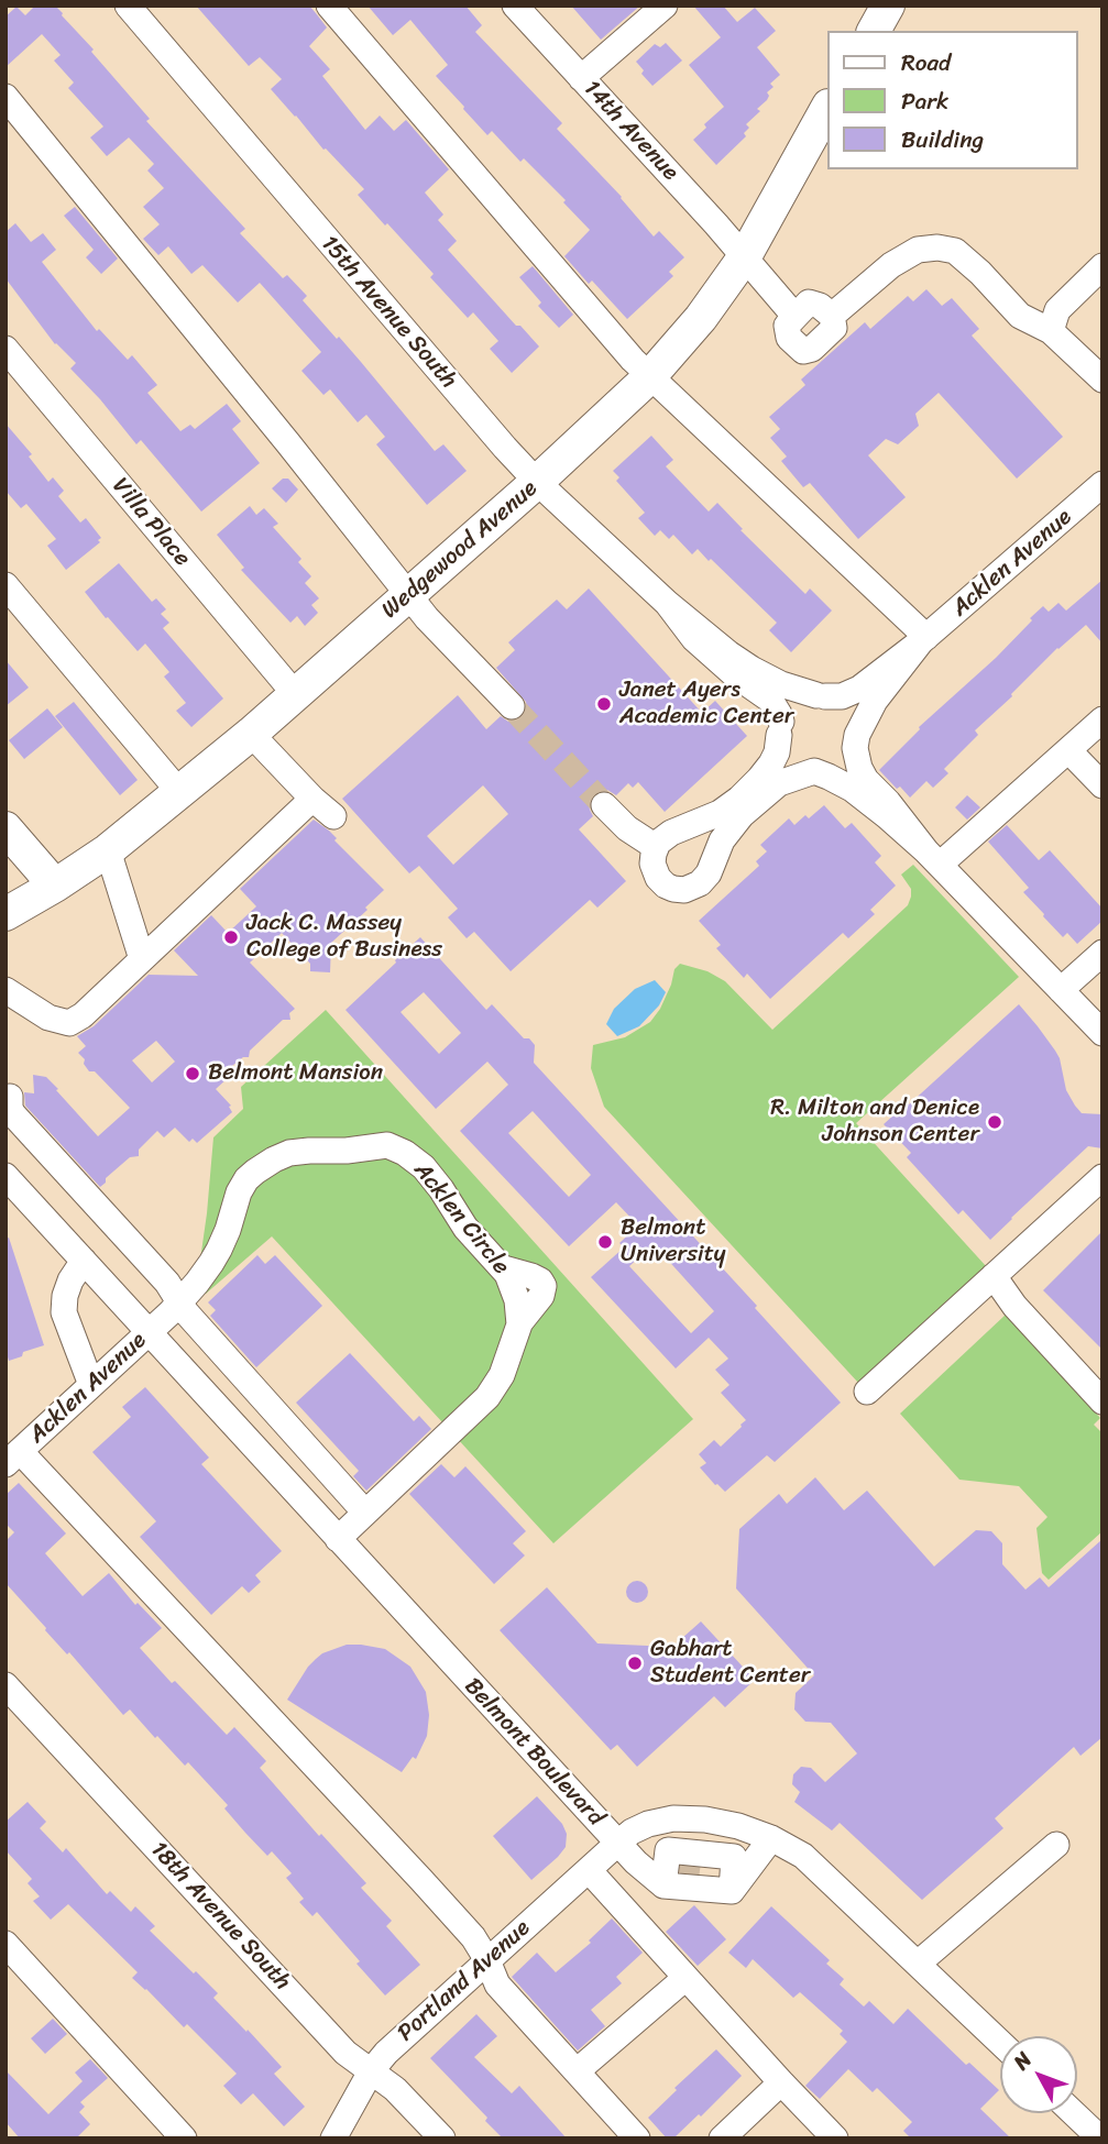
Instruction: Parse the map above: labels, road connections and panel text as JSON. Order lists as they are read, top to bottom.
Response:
{
  "streets": {
    "main road": ["Wedgewood Avenue"],
    "street": [
      "14th Avenue",
      "15th Avenue South",
      "Villa Place",
      "Acklen Avenue",
      "Acklen Circle",
      "Belmont Boulevard",
      "18th Avenue South",
      "Portland Avenue"
    ]
  },
  "crossings": [
    ["14th Avenue", "Wedgewood Avenue"],
    ["15th Avenue South", "Wedgewood Avenue"],
    ["15th Avenue South", "Acklen Avenue"],
    ["Villa Place", "Wedgewood Avenue"],
    ["Acklen Avenue", "Acklen Circle"],
    ["Acklen Avenue", "Belmont Boulevard"],
    ["Acklen Circle", "Belmont Boulevard"],
    ["Belmont Boulevard", "Portland Avenue"],
    ["18th Avenue South", "Portland Avenue"]
  ],
  "places": [
    "Janet Ayers Academic Center",
    "Jack C. Massey College of Business",
    "Belmont Mansion",
    "R. Milton and Denice Johnson Center",
    "Belmont University",
    "Gabhart Student Center"
  ],
  "legend": ["Road", "Park", "Building"],
  "north": "top left"
}
